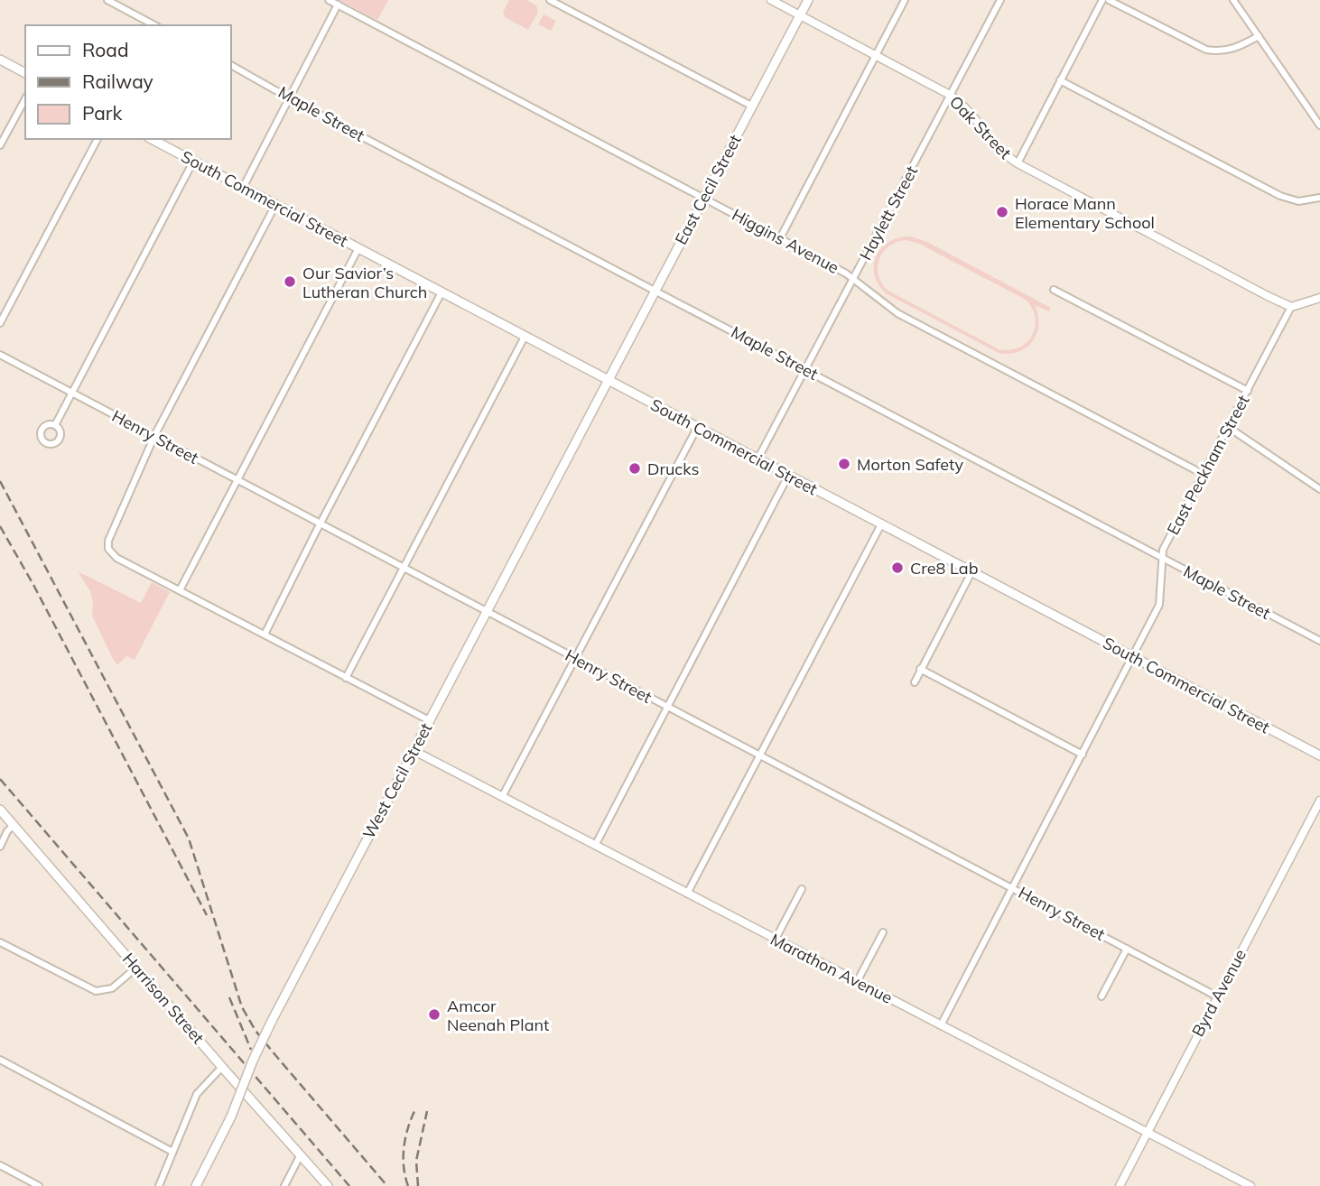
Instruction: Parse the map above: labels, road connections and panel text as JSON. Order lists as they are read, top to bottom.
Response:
{
  "streets": {
    "main road": [
      "East Cecil Street",
      "South Commercial Street",
      "West Cecil Street",
      "Harrison Street"
    ],
    "street": [
      "Maple Street",
      "Oak Street",
      "Haylett Street",
      "Higgins Avenue",
      "Henry Street",
      "East Peckham Street",
      "Marathon Avenue",
      "Byrd Avenue"
    ]
  },
  "crossings": [
    ["Maple Street", "East Cecil Street"],
    ["Maple Street", "Haylett Street"],
    ["Maple Street", "East Peckham Street"],
    ["Oak Street", "East Cecil Street"],
    ["Oak Street", "Haylett Street"],
    ["Oak Street", "East Peckham Street"],
    ["East Cecil Street", "South Commercial Street"],
    ["East Cecil Street", "Higgins Avenue"],
    ["East Cecil Street", "West Cecil Street"],
    ["South Commercial Street", "Haylett Street"],
    ["South Commercial Street", "East Peckham Street"],
    ["South Commercial Street", "West Cecil Street"],
    ["Haylett Street", "Higgins Avenue"],
    ["Higgins Avenue", "East Peckham Street"],
    ["Henry Street", "East Peckham Street"],
    ["Henry Street", "West Cecil Street"],
    ["Henry Street", "Byrd Avenue"],
    ["East Peckham Street", "Marathon Avenue"],
    ["West Cecil Street", "Marathon Avenue"],
    ["Marathon Avenue", "Byrd Avenue"]
  ],
  "places": [
    "Horace Mann Elementary School",
    "Our Savior’s Lutheran Church",
    "Morton Safety",
    "Drucks",
    "Cre8 Lab",
    "Amcor Neenah Plant"
  ],
  "legend": ["Road", "Railway", "Park"]
}
